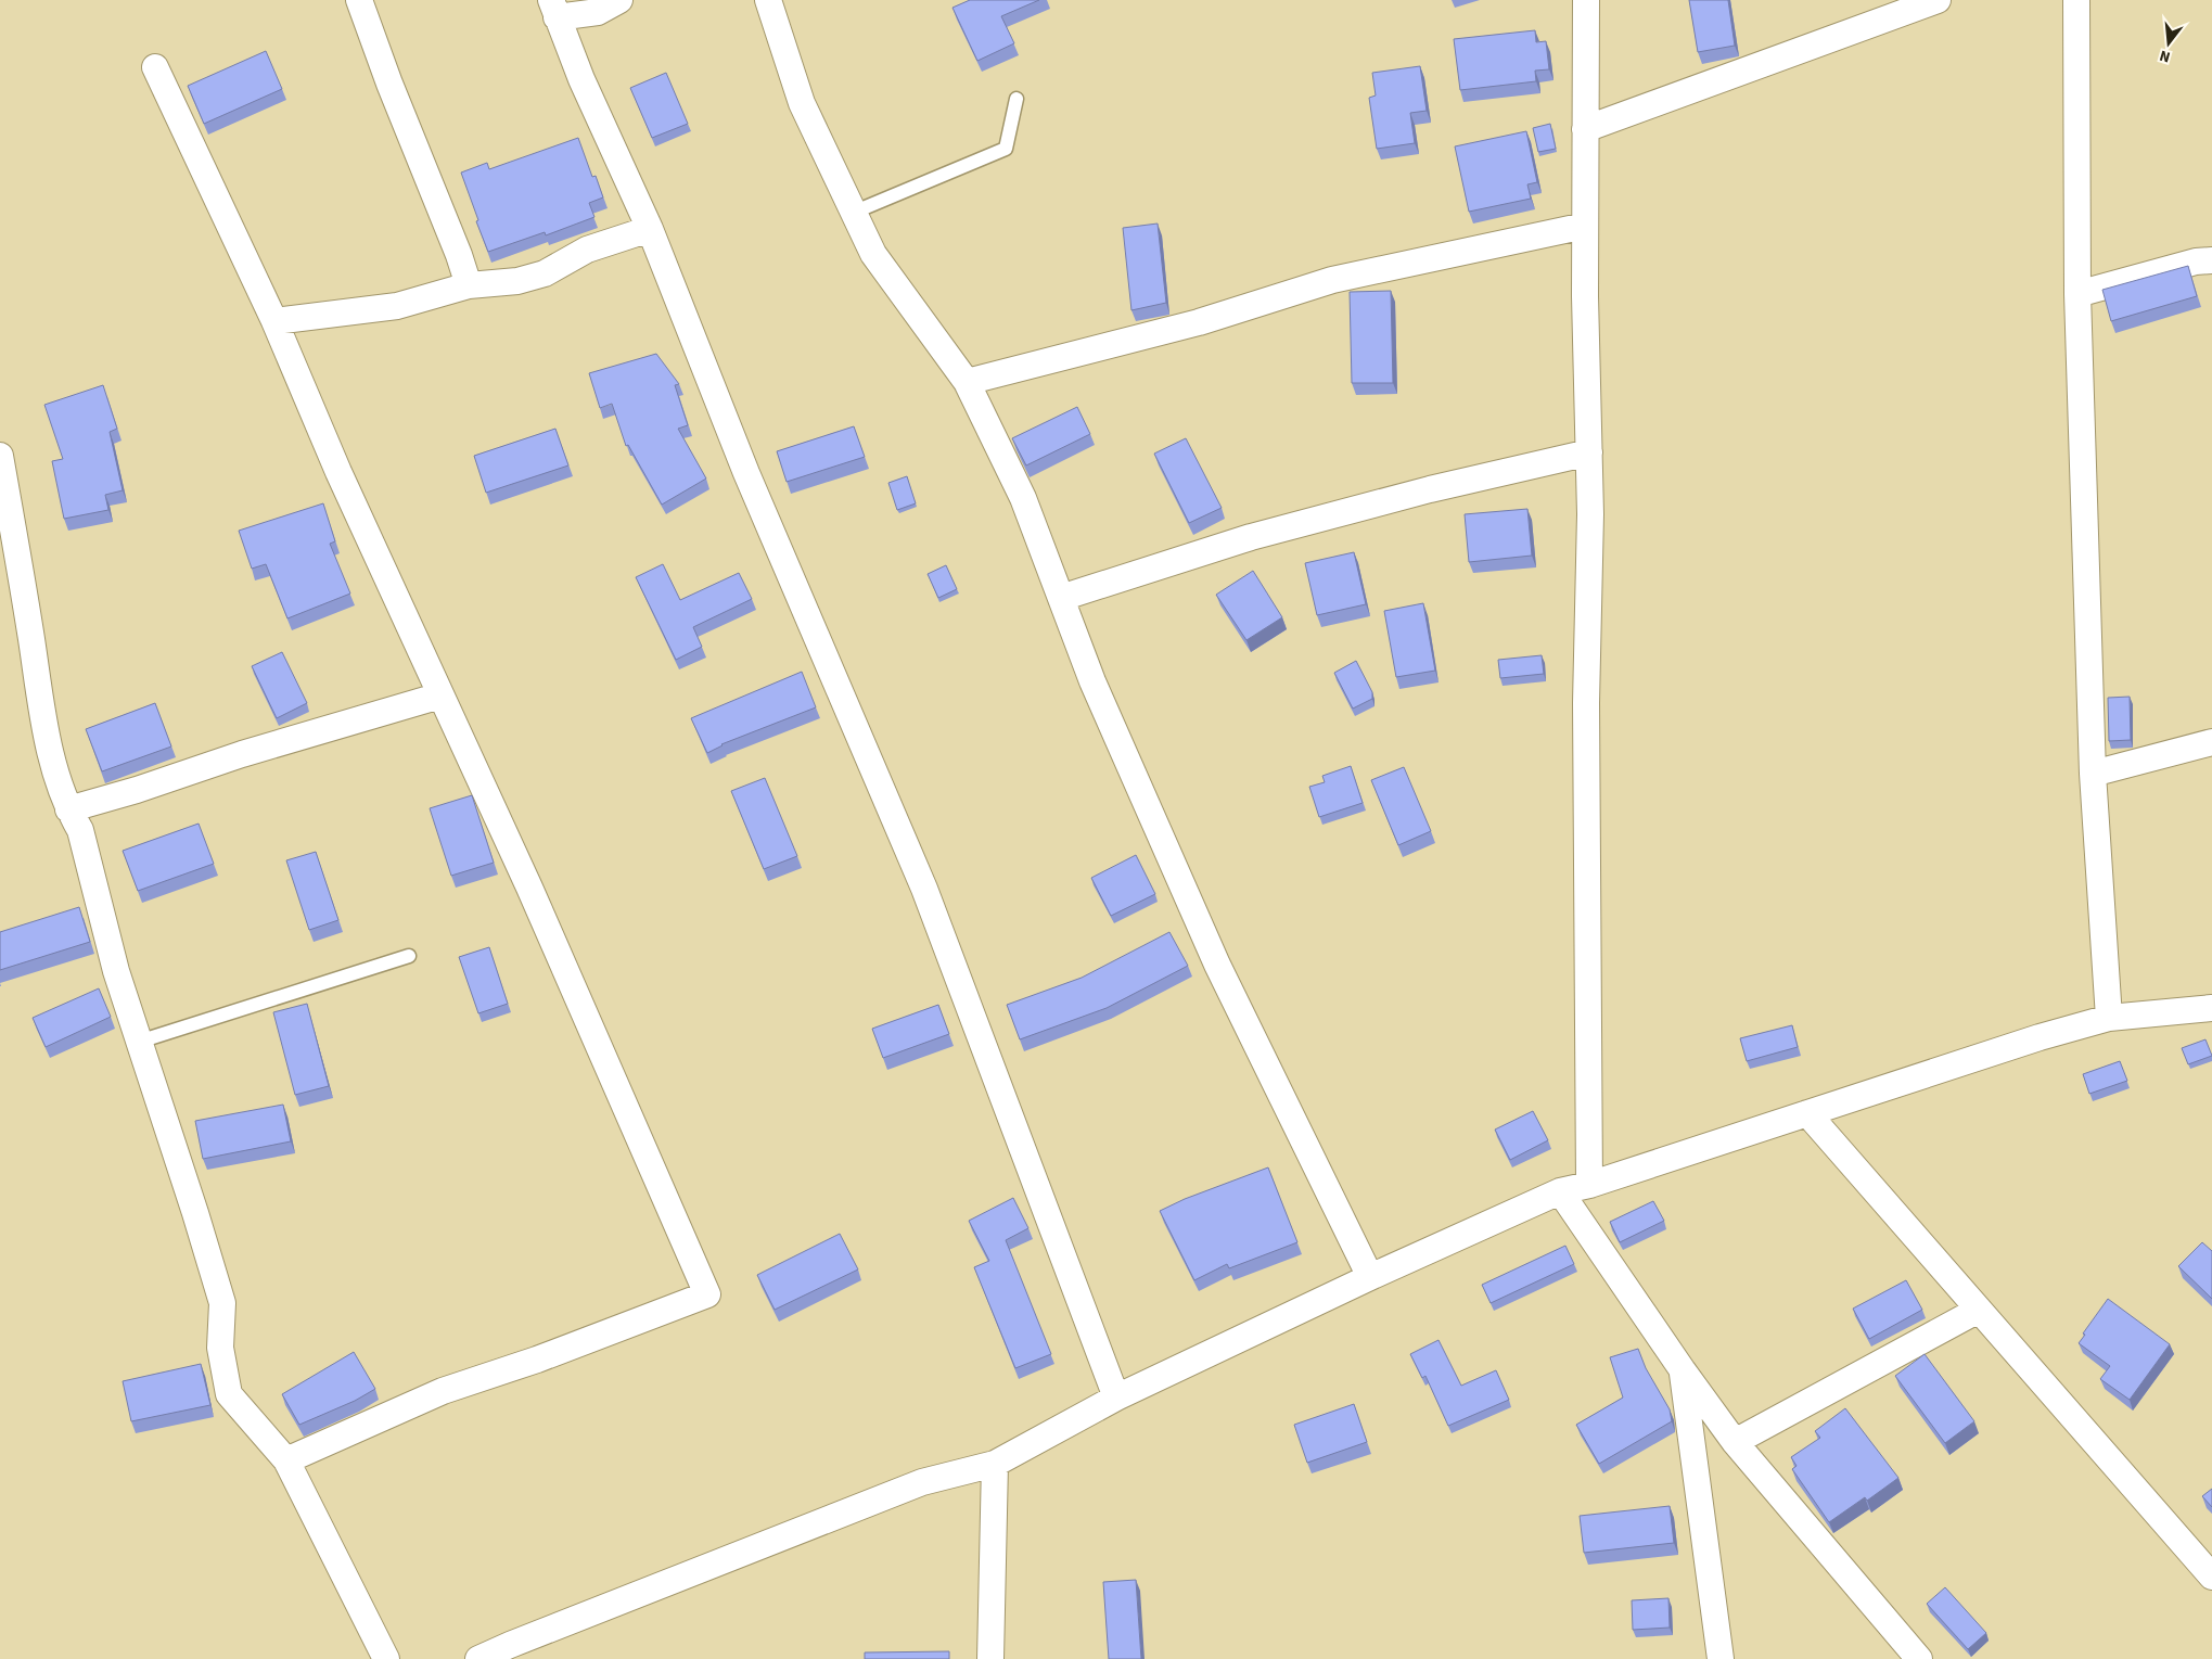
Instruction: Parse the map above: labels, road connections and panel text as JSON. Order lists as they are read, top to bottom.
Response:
{
  "north": "bottom"
}
